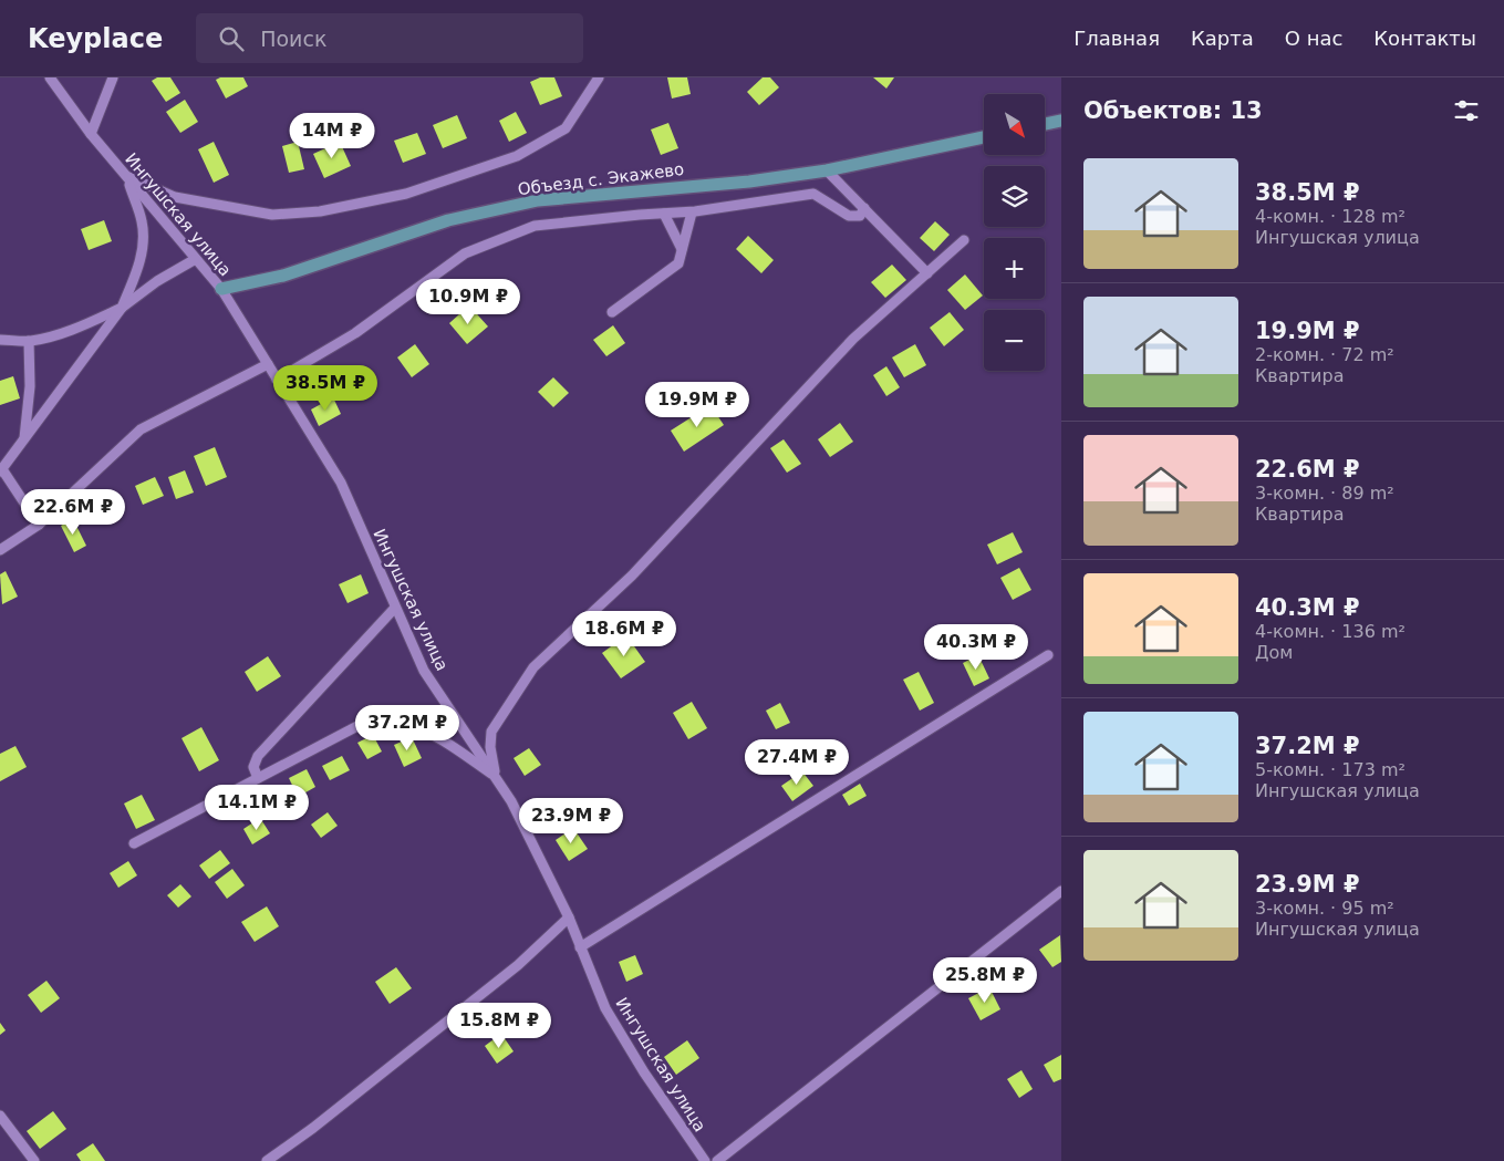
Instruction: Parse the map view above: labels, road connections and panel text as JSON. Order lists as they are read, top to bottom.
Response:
{
  "streets": {
    "main road": ["Объезд с. Экажево"],
    "street": ["Ингушская улица"]
  },
  "crossings": [
    ["Объезд с. Экажево", "Ингушская улица"]
  ],
  "north": "bottom right",
  "page": {
    "header": "Keyplace",
    "search": "Поиск",
    "nav": [
      "Главная",
      "Карта",
      "О нас",
      "Контакты"
    ],
    "heading": "Объектов: 13",
    "map_buttons": ["+", "−"],
    "price": [
      "14M ₽",
      "10.9M ₽",
      "38.5M ₽",
      "19.9M ₽",
      "22.6M ₽",
      "18.6M ₽",
      "40.3M ₽",
      "37.2M ₽",
      "27.4M ₽",
      "14.1M ₽",
      "23.9M ₽",
      "25.8M ₽",
      "15.8M ₽"
    ],
    "list": [
      {
        "name": "38.5M ₽",
        "note": "4-комн. · 128 m² · Ингушская улица"
      },
      {
        "name": "19.9M ₽",
        "note": "2-комн. · 72 m² · Квартира"
      },
      {
        "name": "22.6M ₽",
        "note": "3-комн. · 89 m² · Квартира"
      },
      {
        "name": "40.3M ₽",
        "note": "4-комн. · 136 m² · Дом"
      },
      {
        "name": "37.2M ₽",
        "note": "5-комн. · 173 m² · Ингушская улица"
      },
      {
        "name": "23.9M ₽",
        "note": "3-комн. · 95 m² · Ингушская улица"
      }
    ]
  }
}
